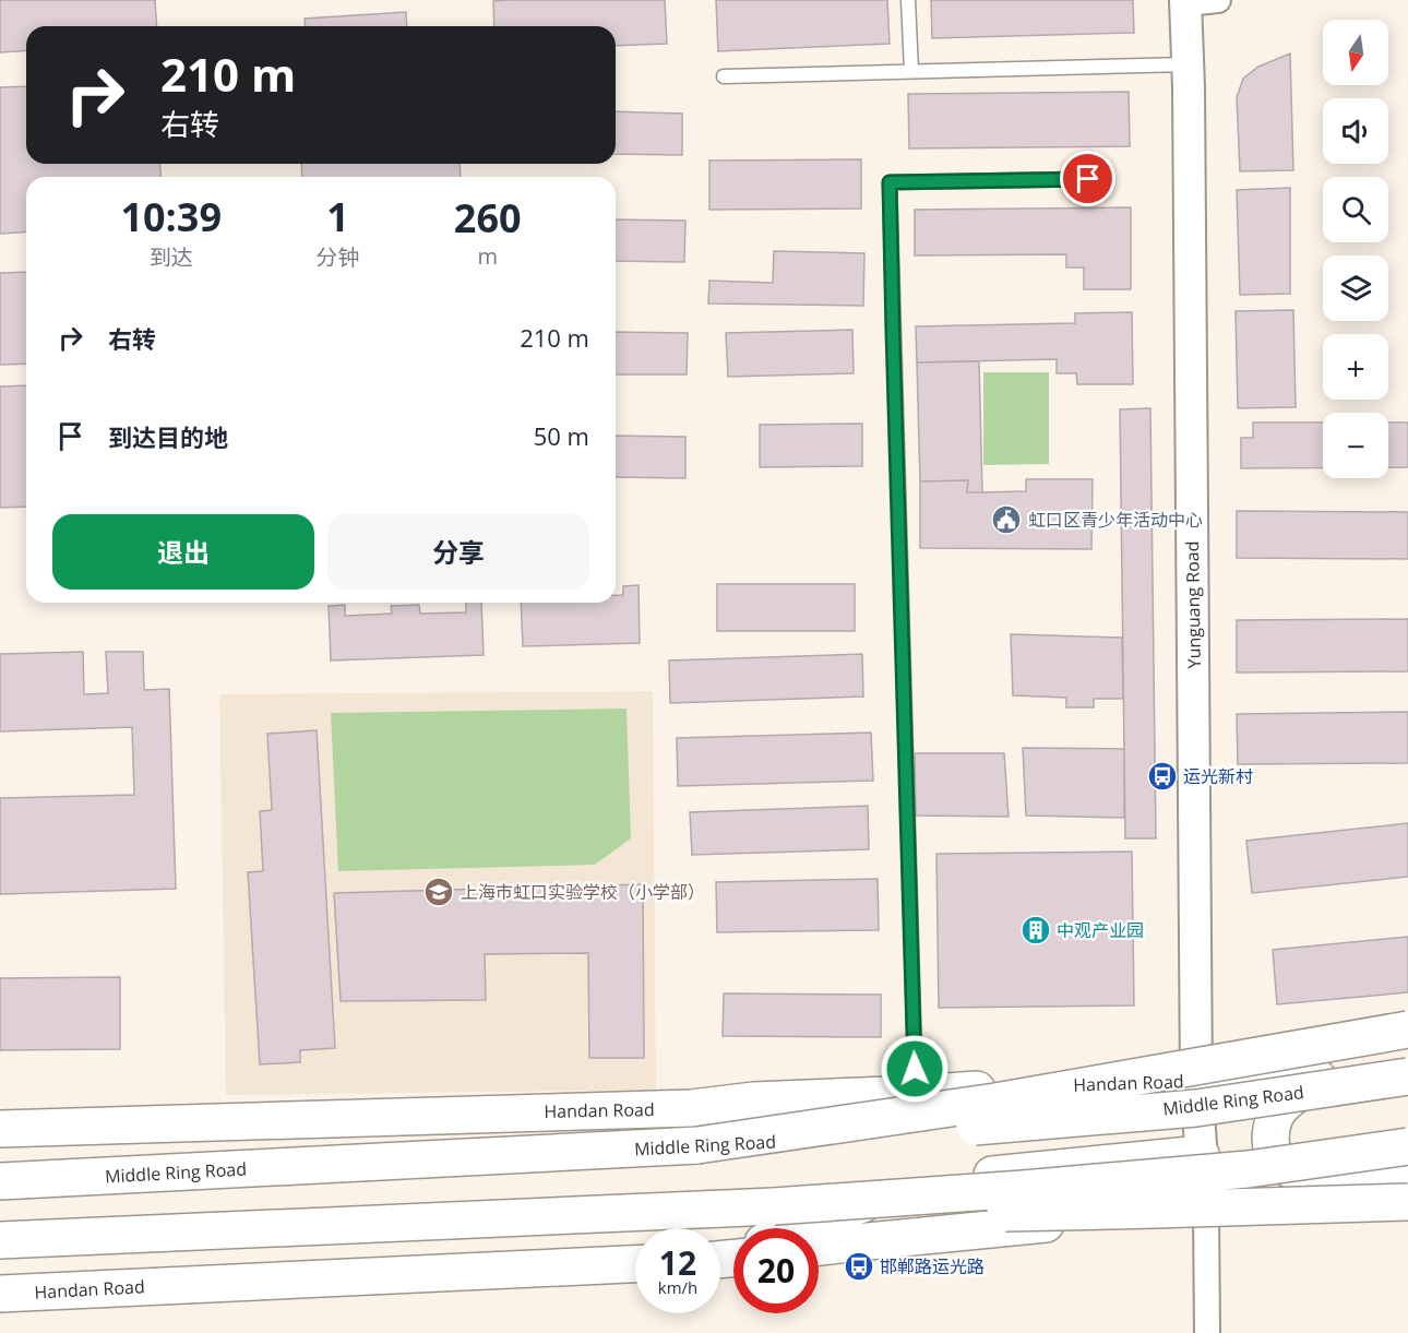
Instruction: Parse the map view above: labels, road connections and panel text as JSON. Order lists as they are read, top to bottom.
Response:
{
  "streets": {
    "main road": ["Handan Road", "Middle Ring Road"],
    "street": ["Yunguang Road"]
  },
  "crossings": [
    ["Yunguang Road", "Handan Road"],
    ["Handan Road", "Middle Ring Road"]
  ],
  "places": {
    "public building": ["虹口区青少年活动中心"],
    "bus stop": ["运光新村", "邯郸路运光路"],
    "school or university": ["上海市虹口实验学校（小学部）"],
    "building": ["中观产业园"]
  },
  "north": "bottom",
  "page": {
    "map_buttons": ["+", "−"],
    "turn": ["210 m", "右转"],
    "eta": [
      "10:39",
      "到达",
      "1",
      "分钟",
      "260",
      "m"
    ],
    "list": [
      {
        "name": "右转",
        "value": "210 m"
      },
      {
        "name": "到达目的地",
        "value": "50 m"
      }
    ],
    "buttons": ["退出", "分享"],
    "speed": "12 km/h",
    "limit": "20"
  }
}
